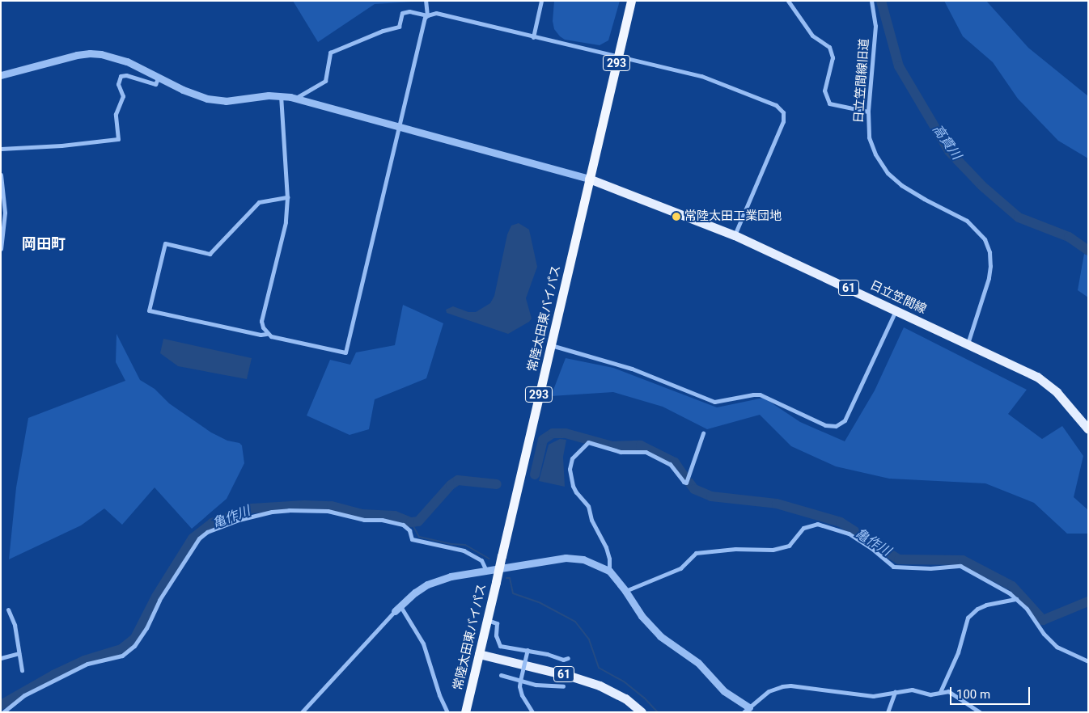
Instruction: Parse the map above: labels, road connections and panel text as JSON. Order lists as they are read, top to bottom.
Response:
{
  "streets": {
    "highway": ["293", "常陸太田東バイパス"],
    "main road": ["61", "日立笠間線"],
    "street": ["日立笠間線旧道"]
  },
  "crossings": [
    ["日立笠間線旧道", "日立笠間線"],
    ["61", "常陸太田東バイパス"],
    ["日立笠間線", "常陸太田東バイパス"]
  ],
  "districts": ["岡田町"],
  "water": ["高貫川", "亀作川"],
  "places": ["常陸太田工業団地"],
  "scale_bar": "100 m"
}
